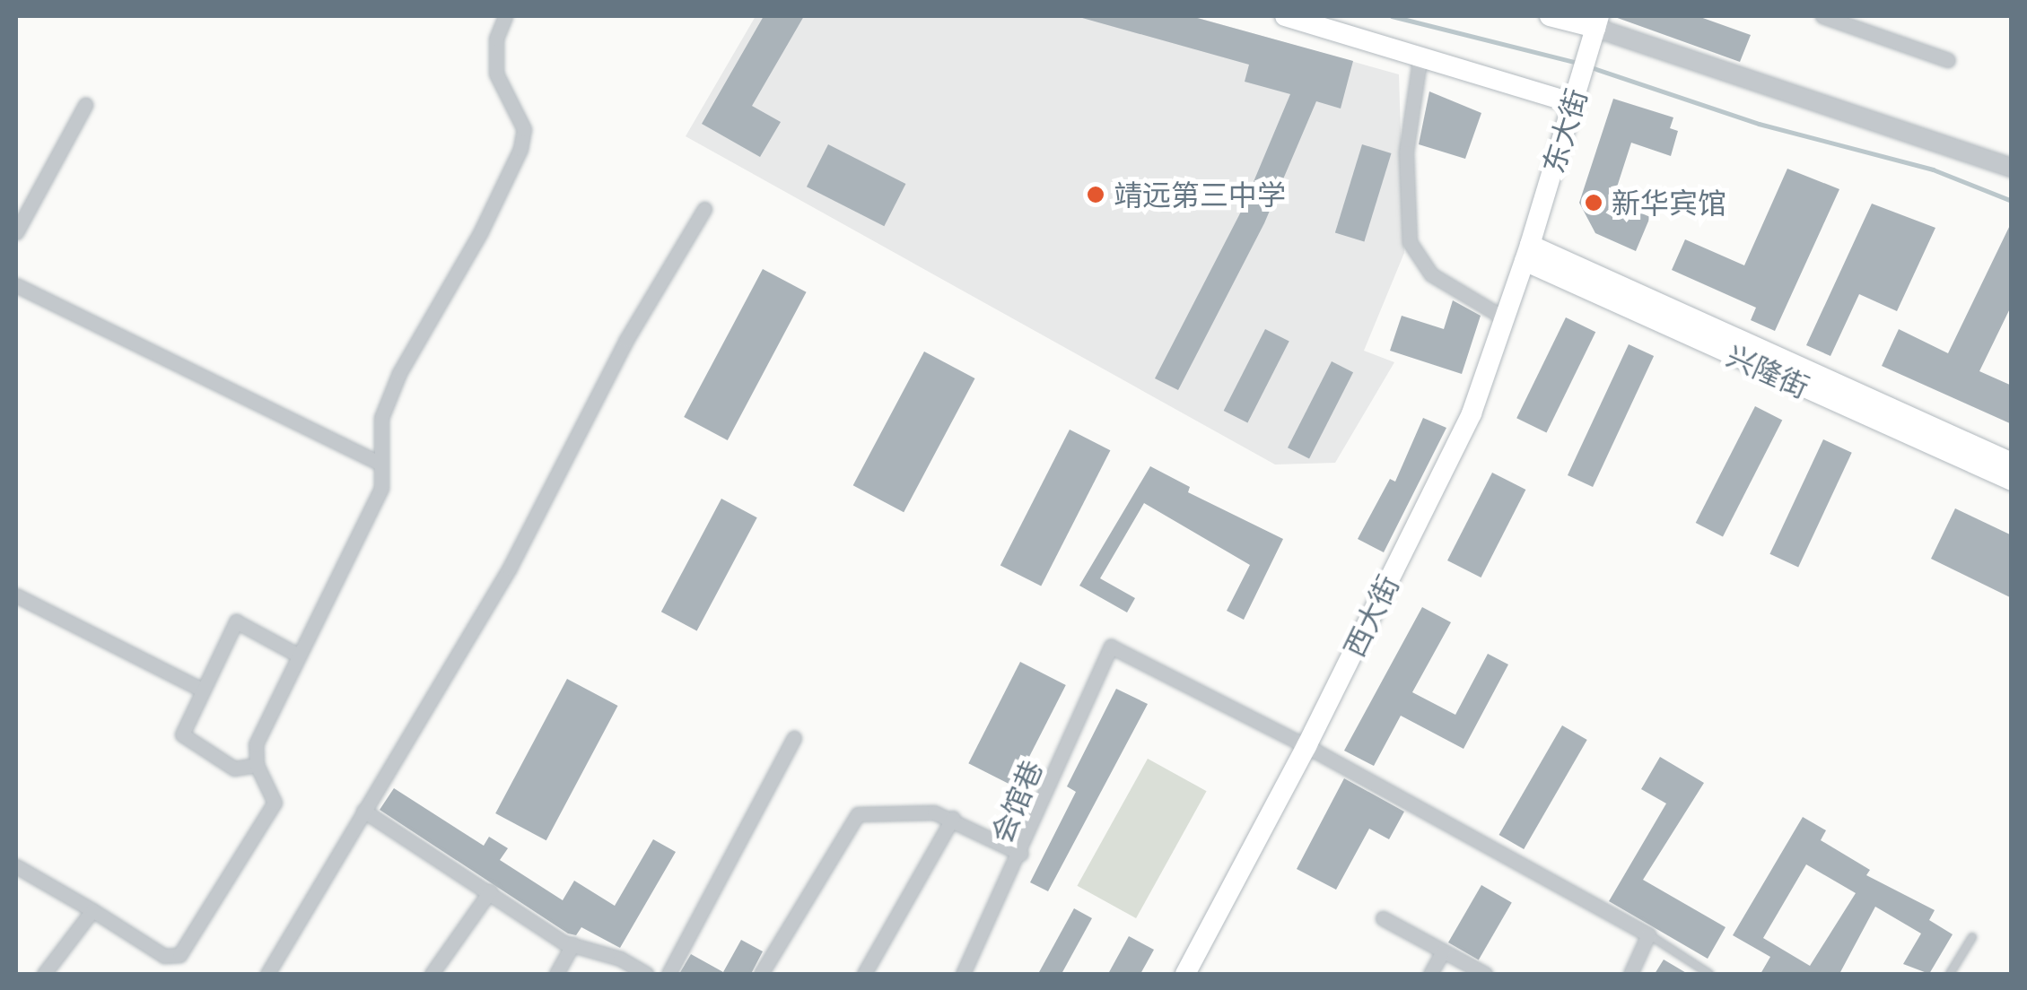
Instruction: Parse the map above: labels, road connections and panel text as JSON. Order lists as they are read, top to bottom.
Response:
{
  "streets": {
    "main road": ["东大街", "兴隆街", "西大街"],
    "street": ["会馆巷"]
  },
  "crossings": [
    ["东大街", "兴隆街"],
    ["东大街", "西大街"],
    ["兴隆街", "西大街"],
    ["西大街", "会馆巷"]
  ],
  "places": ["靖远第三中学", "新华宾馆"]
}
